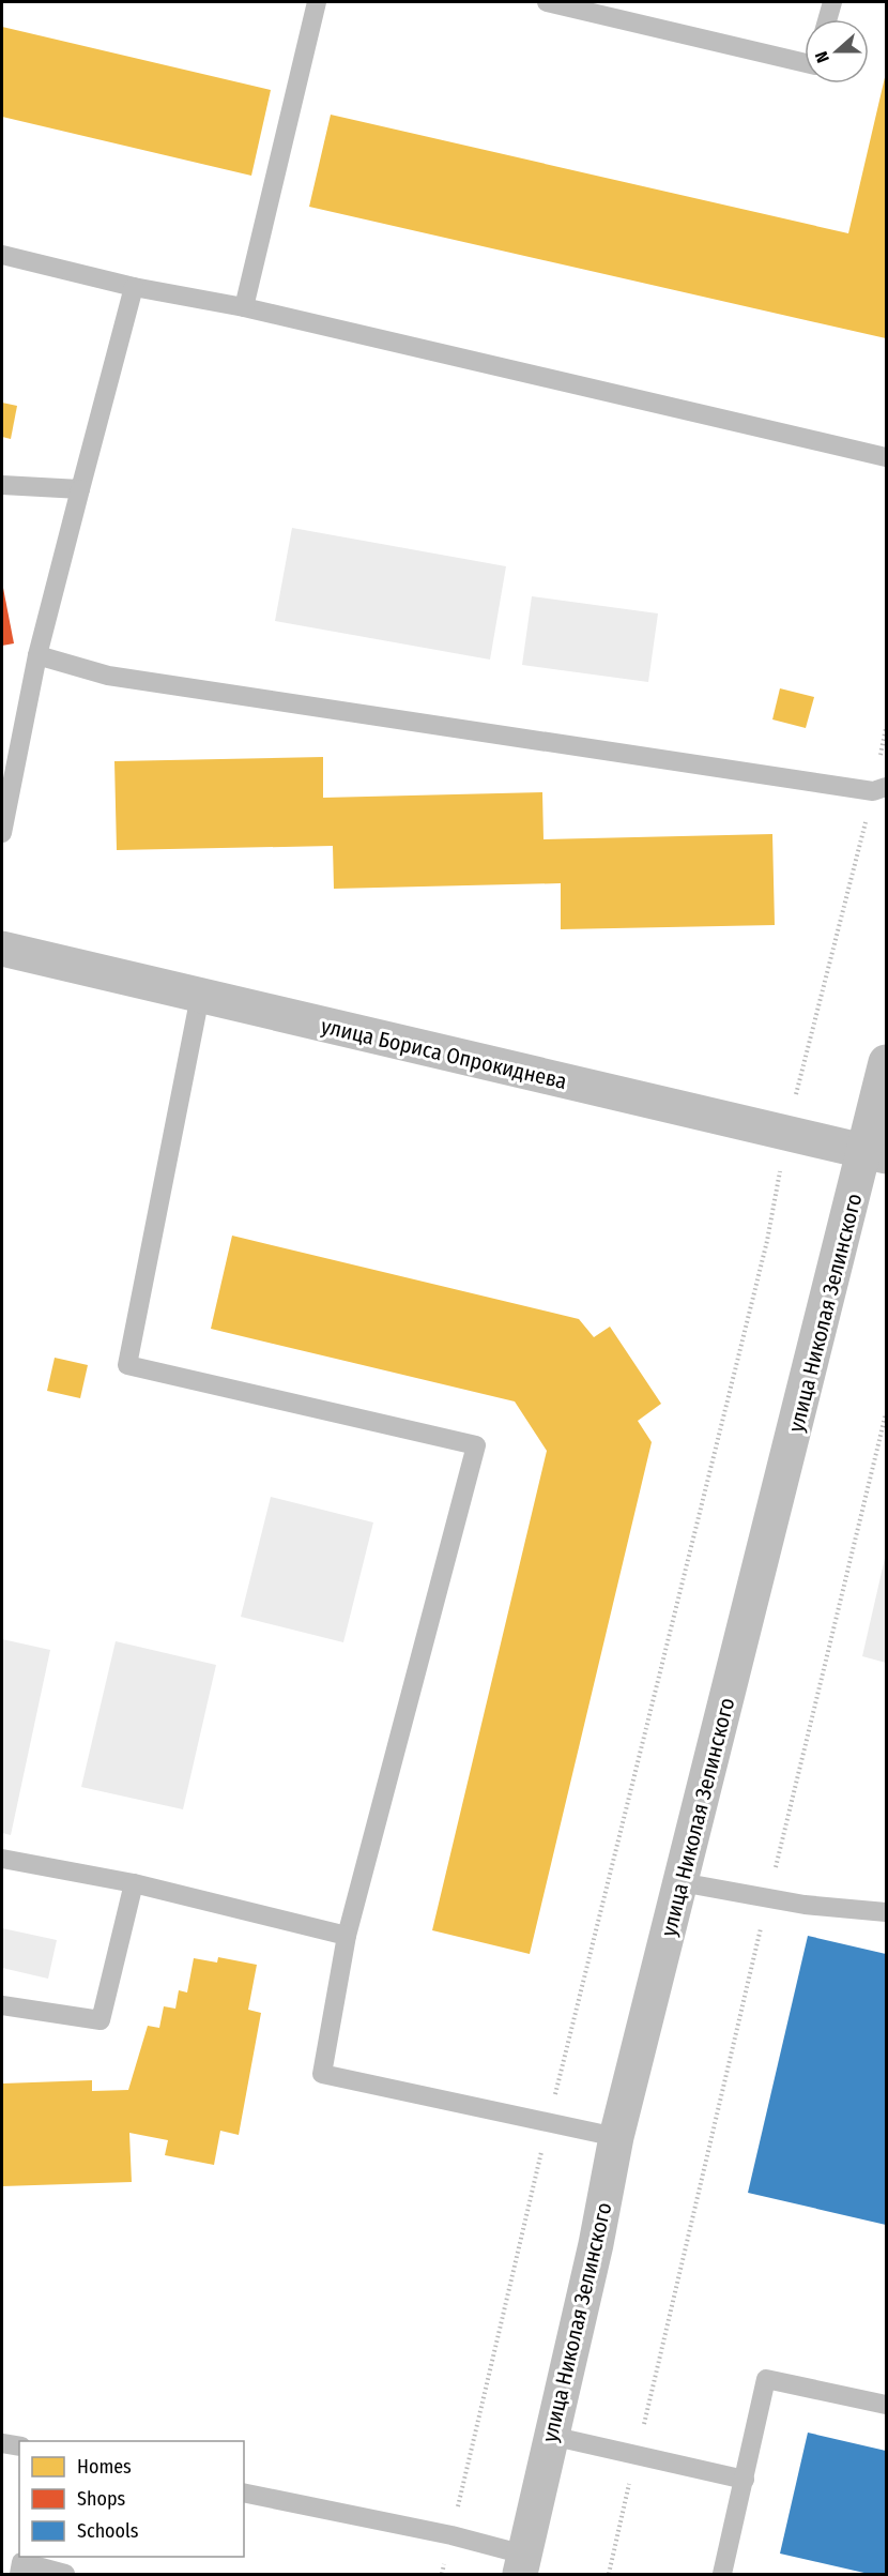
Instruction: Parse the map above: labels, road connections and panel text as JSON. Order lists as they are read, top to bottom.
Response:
{
  "streets": {
    "street": ["улица Бориса Опрокиднева", "улица Николая Зелинского"]
  },
  "crossings": [
    ["улица Бориса Опрокиднева", "улица Николая Зелинского"]
  ],
  "legend": ["Homes", "Shops", "Schools"],
  "north": "left"
}
